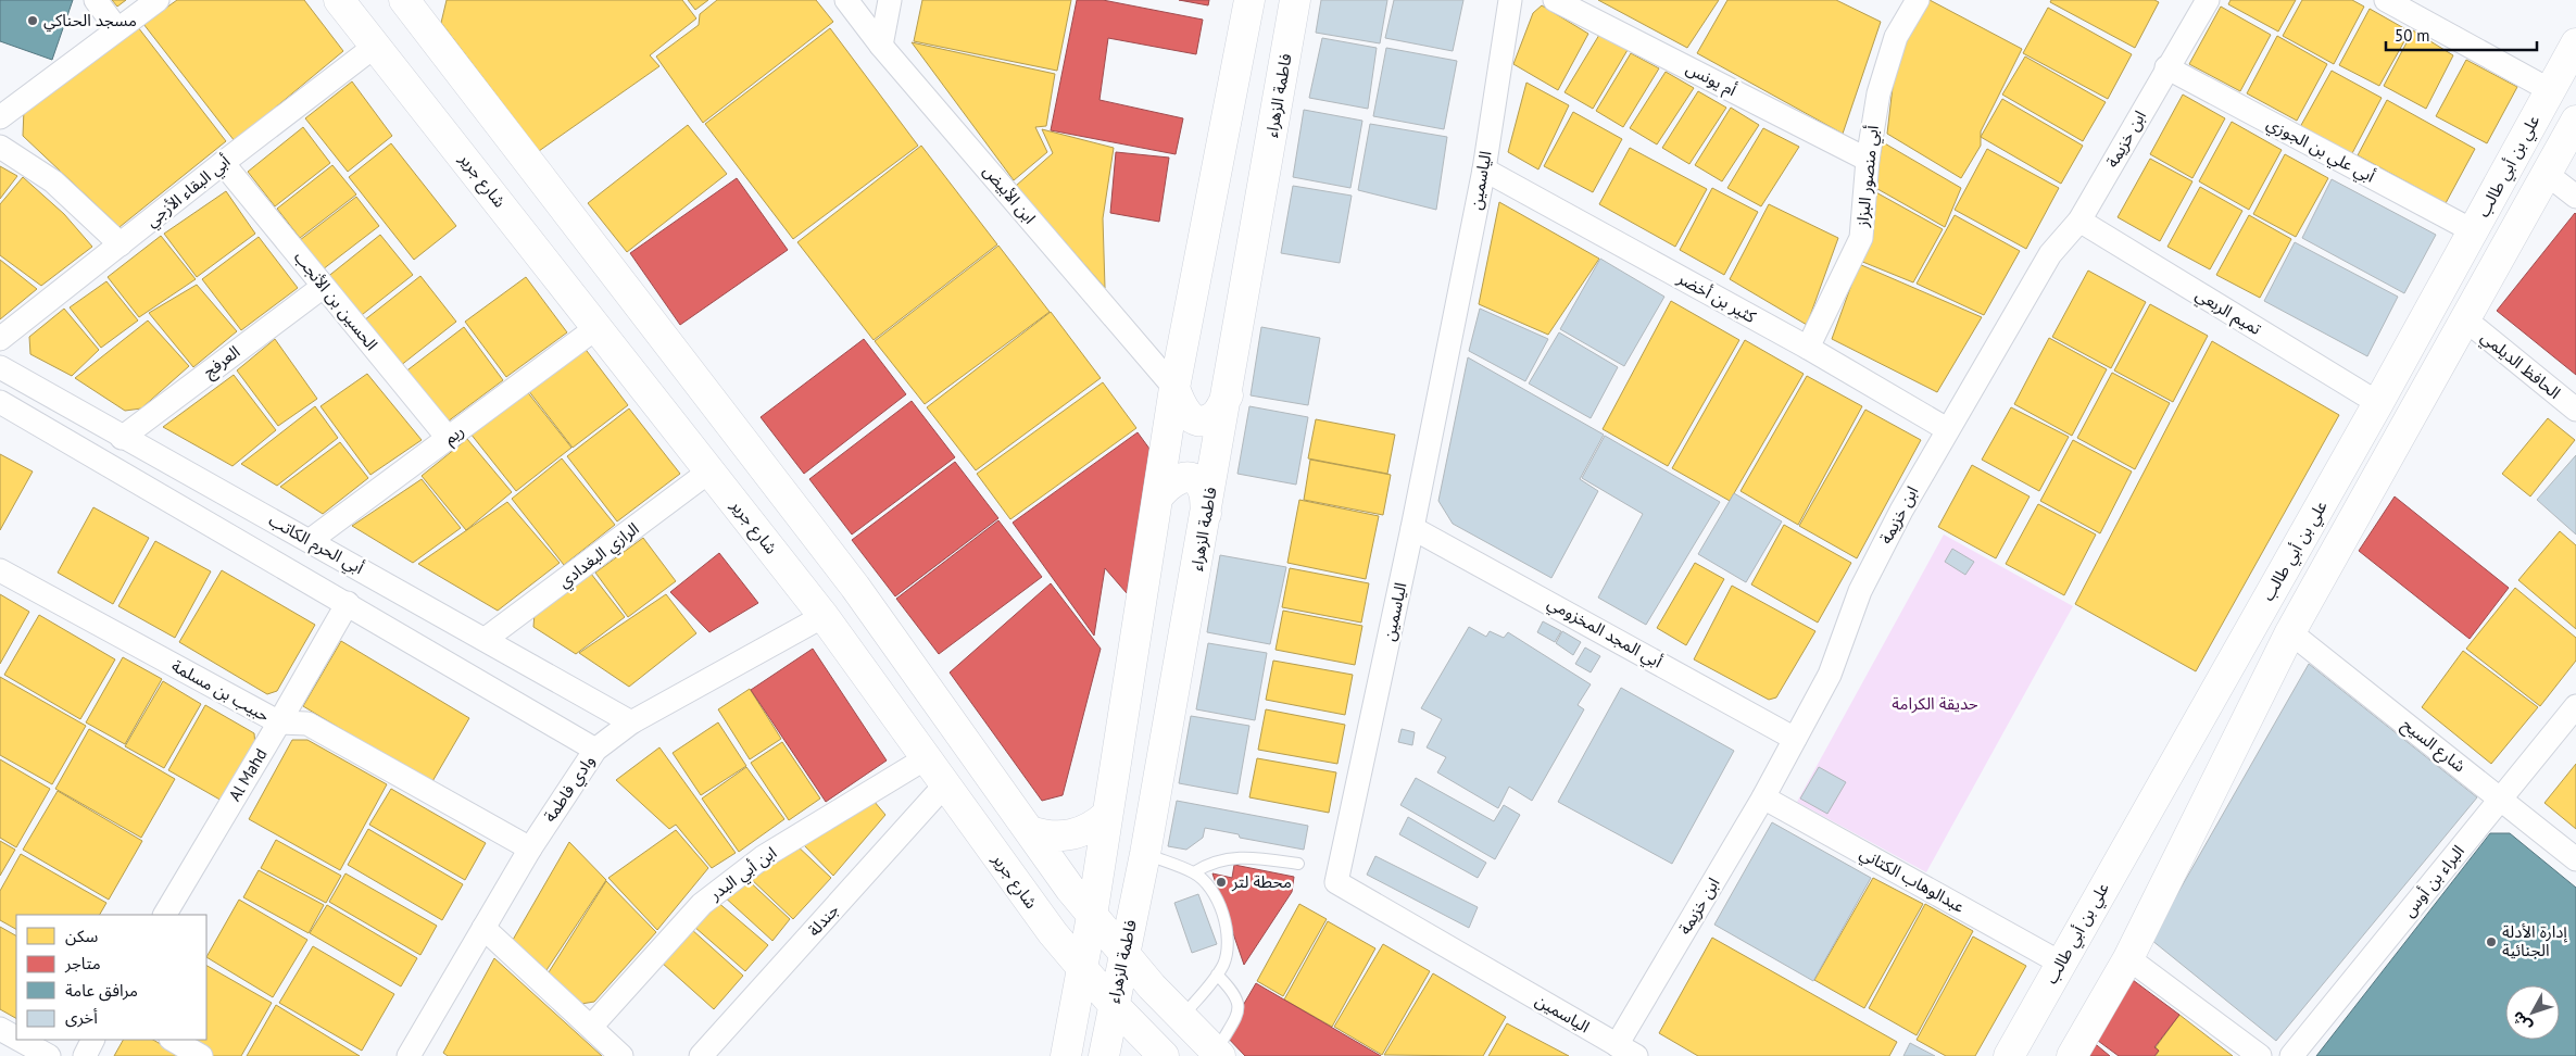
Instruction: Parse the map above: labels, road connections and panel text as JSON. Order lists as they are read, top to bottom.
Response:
{
  "streets": {
    "main road": ["فاطمة الزهراء", "علي بن أبي طالب", "شارع جرير"],
    "street": [
      "أم يونس",
      "ابن خزيمة",
      "أبي علي بن الجوزي",
      "أبي منصور البزاز",
      "الياسمين",
      "أبي البقاء الأزجي",
      "ابن الأبيض",
      "كثير بن أخضر",
      "الحسين بن الأنجب",
      "تميم الربعي",
      "العرفج",
      "الحافظ الديلمي",
      "ريم",
      "أبي الحرم الكاتب",
      "الرازي البغدادي",
      "أبي المجد المخزومي",
      "حبيب بن مسلمة",
      "شارع السيح",
      "Al Mahd",
      "وادي فاطمة",
      "ابن أبي البدر",
      "عبدالوهاب الكتاني",
      "البراء بن أوس",
      "جندلة"
    ]
  },
  "crossings": [
    ["أم يونس", "أبي منصور البزاز"],
    ["فاطمة الزهراء", "شارع جرير"],
    ["ابن خزيمة", "أبي علي بن الجوزي"],
    ["ابن خزيمة", "الياسمين"],
    ["ابن خزيمة", "كثير بن أخضر"],
    ["ابن خزيمة", "تميم الربعي"],
    ["ابن خزيمة", "أبي المجد المخزومي"],
    ["ابن خزيمة", "عبدالوهاب الكتاني"],
    ["أبي علي بن الجوزي", "علي بن أبي طالب"],
    ["علي بن أبي طالب", "تميم الربعي"],
    ["علي بن أبي طالب", "عبدالوهاب الكتاني"],
    ["أبي منصور البزاز", "كثير بن أخضر"],
    ["شارع جرير", "أبي البقاء الأزجي"],
    ["شارع جرير", "ريم"],
    ["شارع جرير", "الرازي البغدادي"],
    ["شارع جرير", "وادي فاطمة"],
    ["شارع جرير", "ابن أبي البدر"],
    ["شارع جرير", "جندلة"],
    ["الياسمين", "كثير بن أخضر"],
    ["الياسمين", "أبي المجد المخزومي"],
    ["أبي البقاء الأزجي", "الحسين بن الأنجب"],
    ["الحسين بن الأنجب", "العرفج"],
    ["الحسين بن الأنجب", "ريم"],
    ["العرفج", "أبي الحرم الكاتب"],
    ["ريم", "أبي الحرم الكاتب"],
    ["أبي الحرم الكاتب", "الرازي البغدادي"],
    ["أبي الحرم الكاتب", "وادي فاطمة"],
    ["حبيب بن مسلمة", "Al Mahd"],
    ["حبيب بن مسلمة", "وادي فاطمة"],
    ["شارع السيح", "البراء بن أوس"]
  ],
  "parks": ["حديقة الكرامة"],
  "places": ["مسجد الحناكي", "محطة لتر", "إدارة الأدلة الجنائية"],
  "legend": [
    "سكن",
    "متاجر",
    "مرافق عامة",
    "أخرى"
  ],
  "scale_bar": "50 m",
  "north": "bottom left"
}
